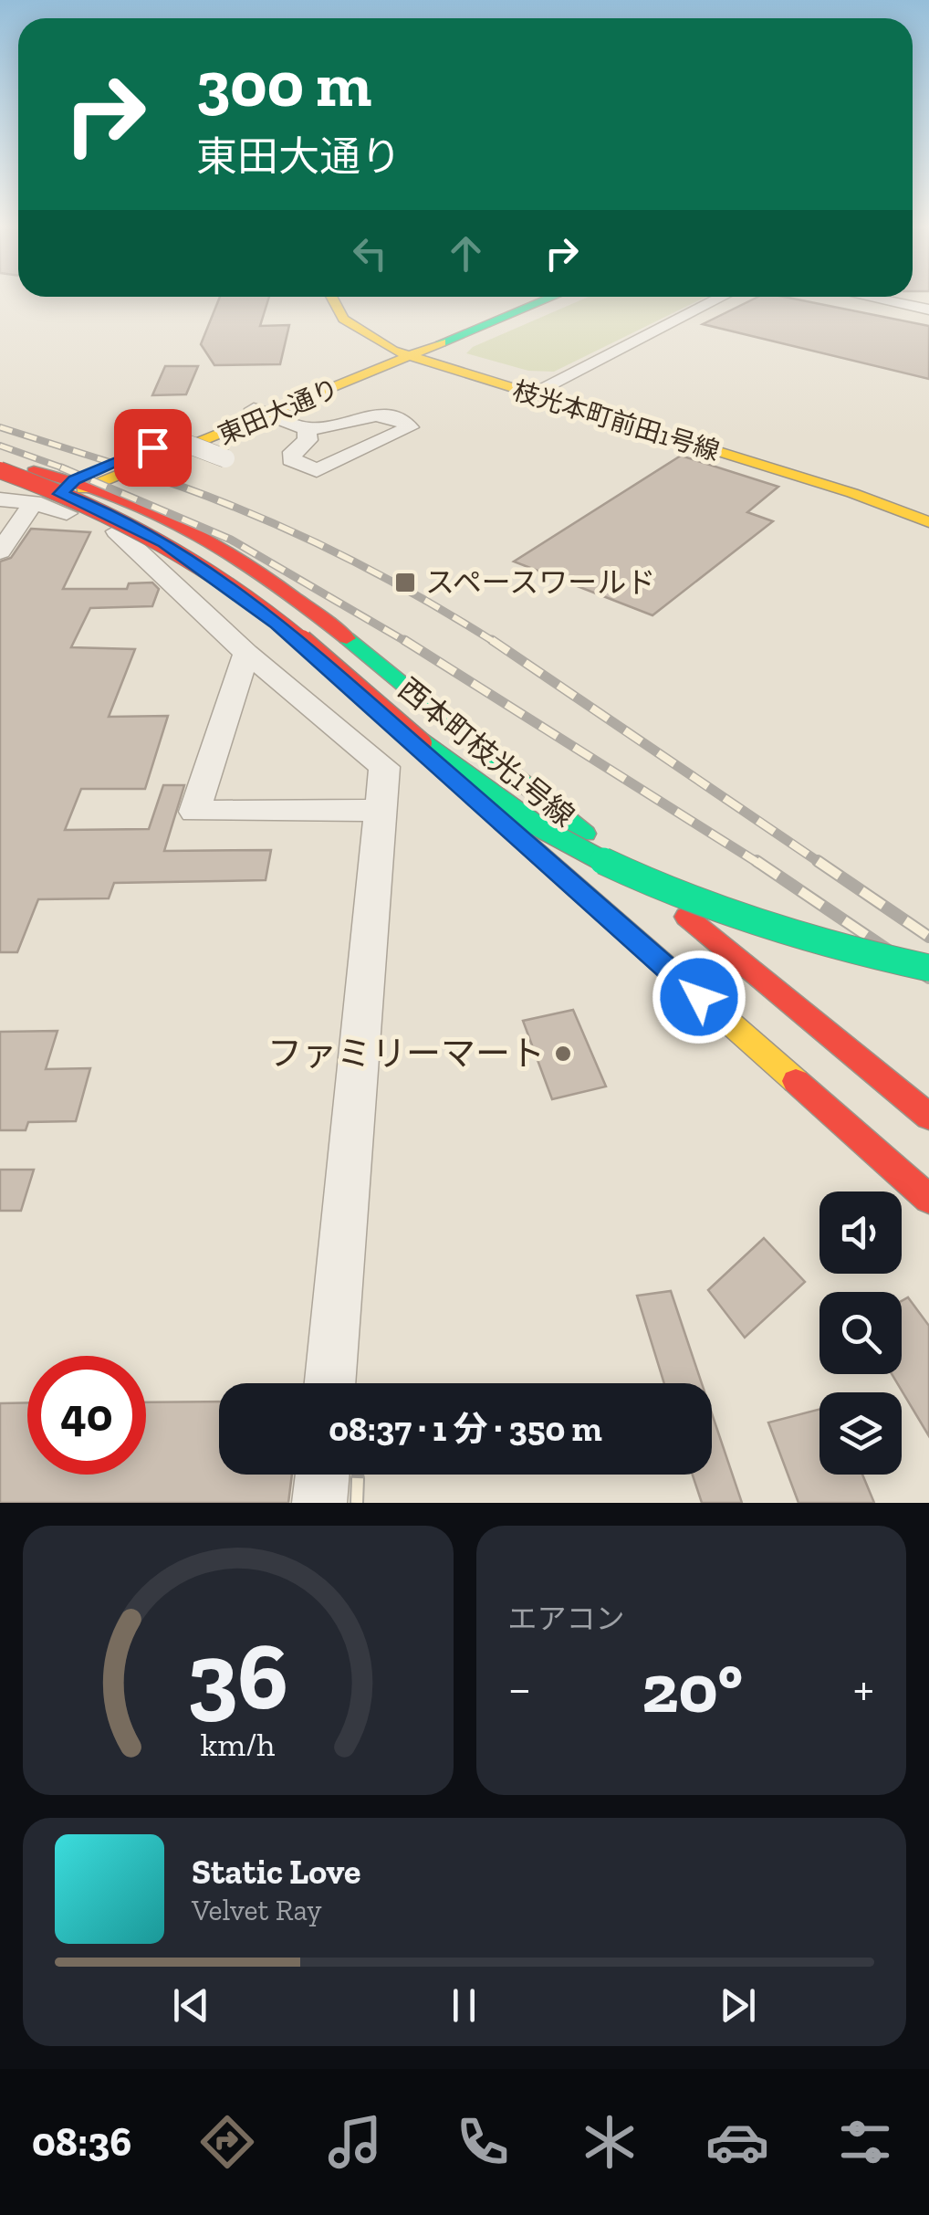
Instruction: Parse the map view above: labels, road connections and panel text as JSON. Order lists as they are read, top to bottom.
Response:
{
  "streets": {
    "main road": ["東田大通り", "枝光本町前田1号線", "西本町枝光1号線"]
  },
  "crossings": [
    ["東田大通り", "枝光本町前田1号線"],
    ["東田大通り", "西本町枝光1号線"]
  ],
  "places": {
    "transit": ["スペースワールド"],
    "other": ["ファミリーマート"]
  },
  "page": {
    "turn": ["300 m", "東田大通り"],
    "limit": "40",
    "trip": "08:37 · 1 分 · 350 m",
    "tile": "エアコン",
    "heat": ["−", "20°", "+"],
    "song": ["Static Love", "Velvet Ray"],
    "tabs": "08:36",
    "gauge": ["36", "km/h"]
  }
}
